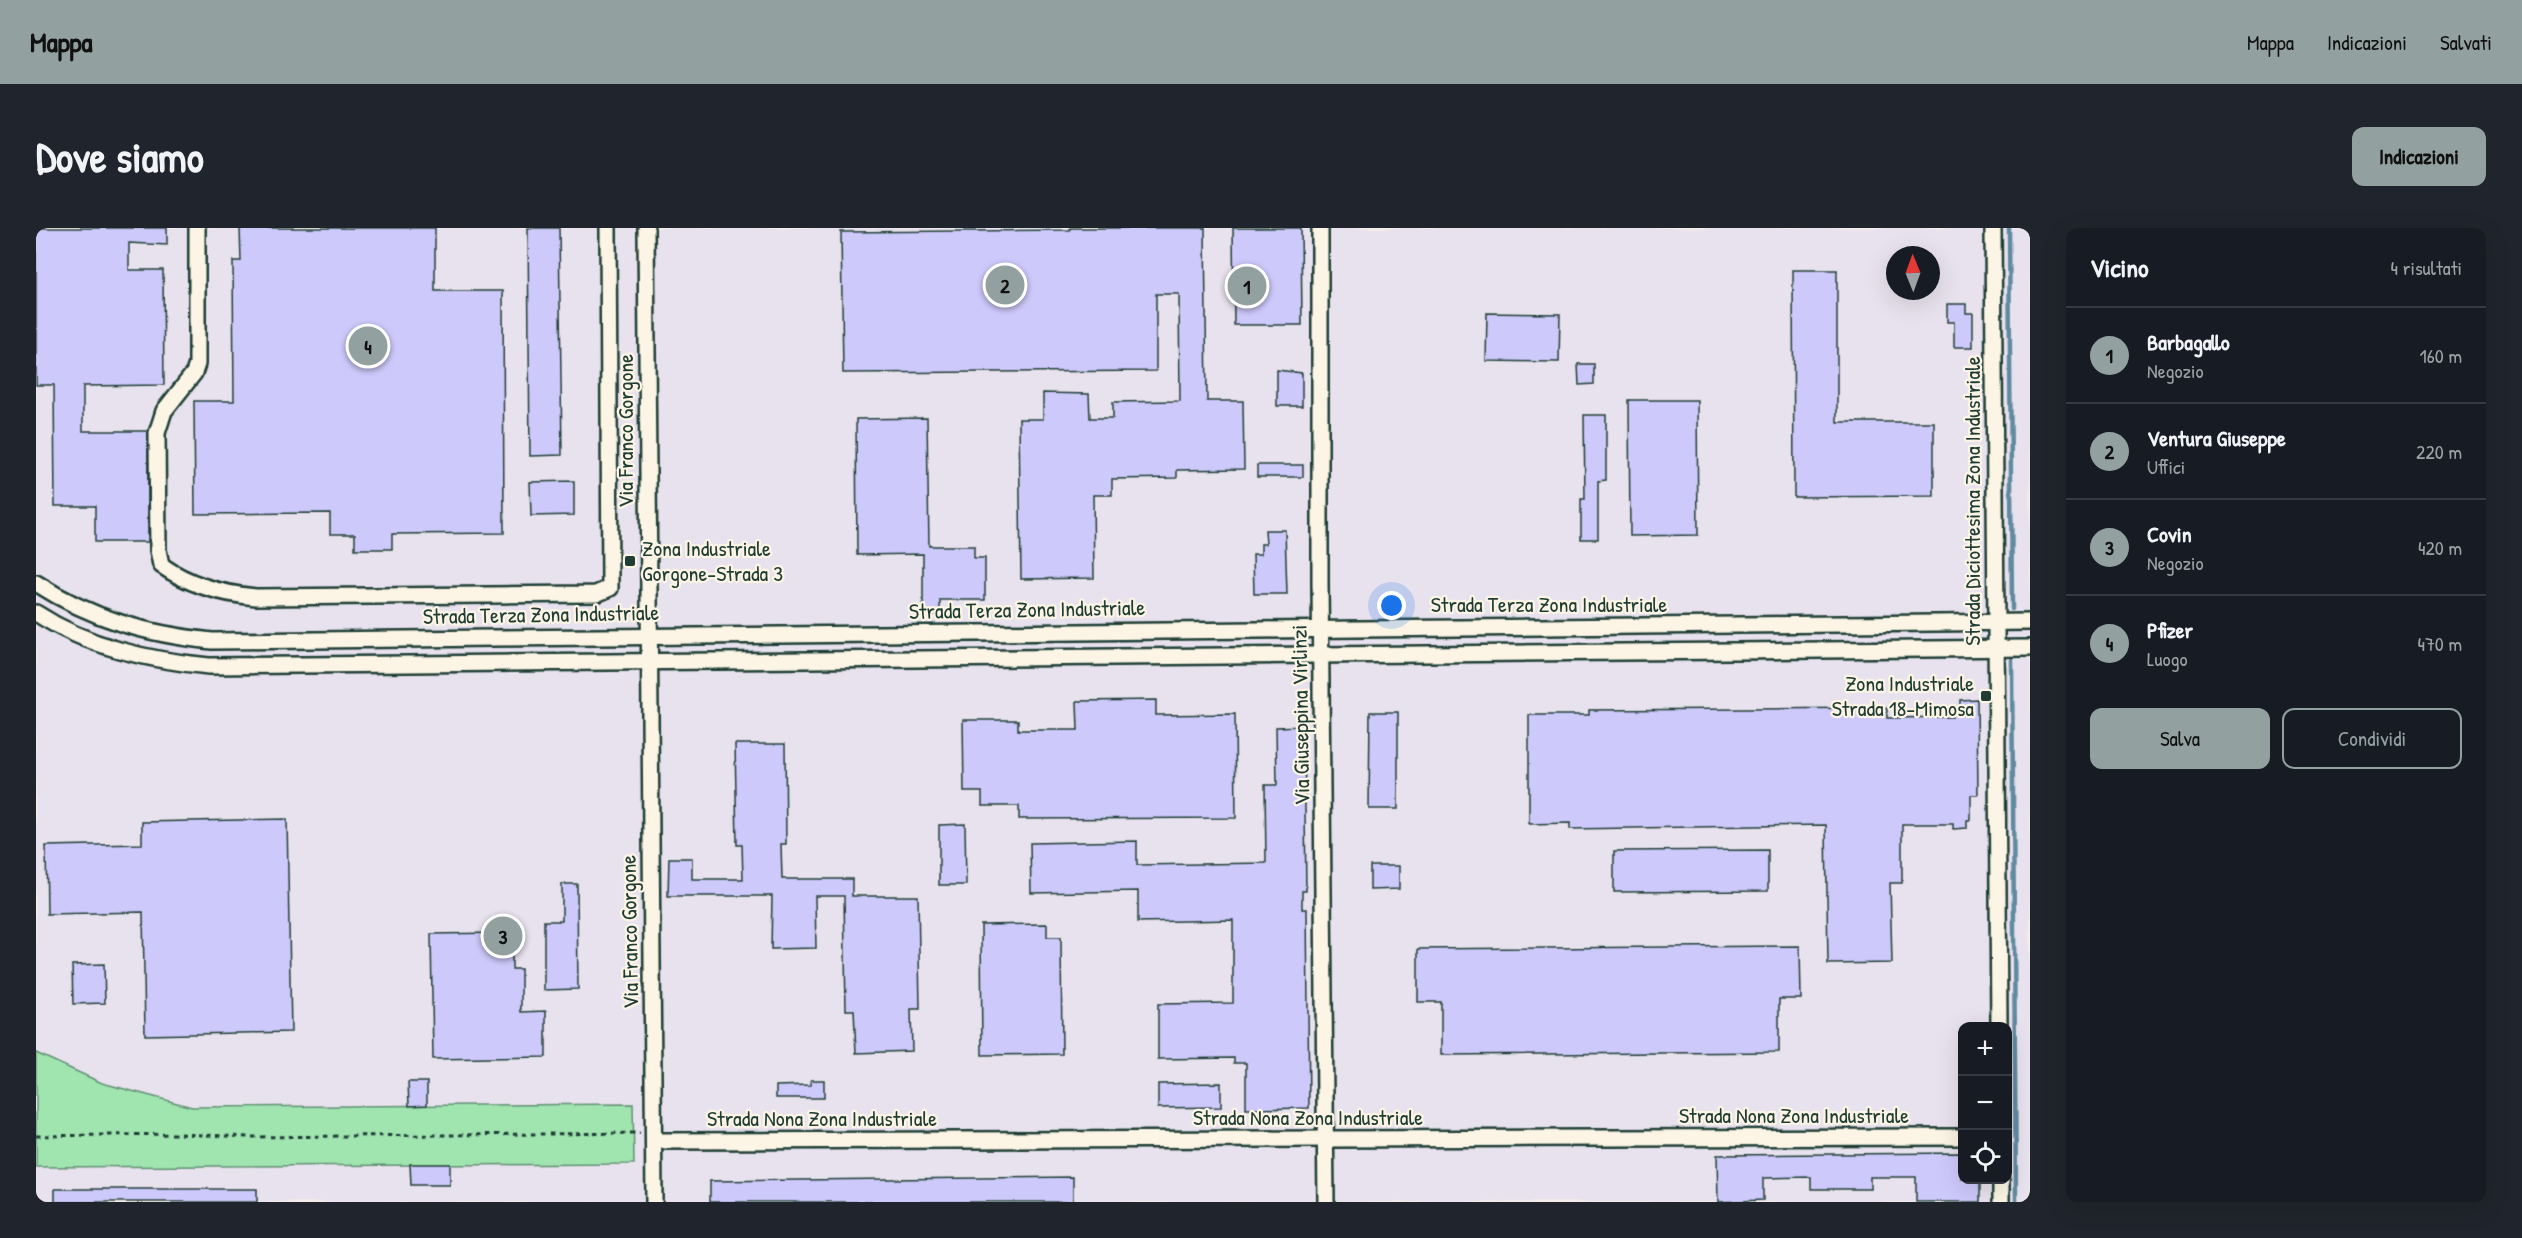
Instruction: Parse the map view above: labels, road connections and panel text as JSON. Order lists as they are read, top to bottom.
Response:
{
  "streets": {
    "street": [
      "Via Franco Gorgone",
      "Strada Diciottesima Zona Industriale",
      "Strada Terza Zona Industriale",
      "Via Giuseppina Virlinzi",
      "Strada Nona Zona Industriale"
    ]
  },
  "crossings": [
    ["Via Franco Gorgone", "Strada Terza Zona Industriale"],
    ["Via Franco Gorgone", "Strada Nona Zona Industriale"],
    ["Strada Diciottesima Zona Industriale", "Strada Terza Zona Industriale"],
    ["Strada Terza Zona Industriale", "Via Giuseppina Virlinzi"],
    ["Via Giuseppina Virlinzi", "Strada Nona Zona Industriale"]
  ],
  "places": {
    "transit": ["Zona Industriale Gorgone-Strada 3", "Zona Industriale Strada 18-Mimosa"]
  },
  "north": "top",
  "page": {
    "header": "Mappa",
    "nav": ["Mappa", "Indicazioni", "Salvati"],
    "buttons": [
      "Indicazioni",
      ["Salva", "Condividi"]
    ],
    "title": "Dove siamo",
    "heading": ["Vicino", "4 risultati"],
    "pins": [
      "2",
      "1",
      "4",
      "3"
    ],
    "list": [
      {
        "mark": "1",
        "name": "Barbagallo",
        "note": "Negozio",
        "value": "160 m"
      },
      {
        "mark": "2",
        "name": "Ventura Giuseppe",
        "note": "Uffici",
        "value": "220 m"
      },
      {
        "mark": "3",
        "name": "Covin",
        "note": "Negozio",
        "value": "420 m"
      },
      {
        "mark": "4",
        "name": "Pfizer",
        "note": "Luogo",
        "value": "470 m"
      }
    ],
    "map_buttons": ["+", "−"]
  }
}
